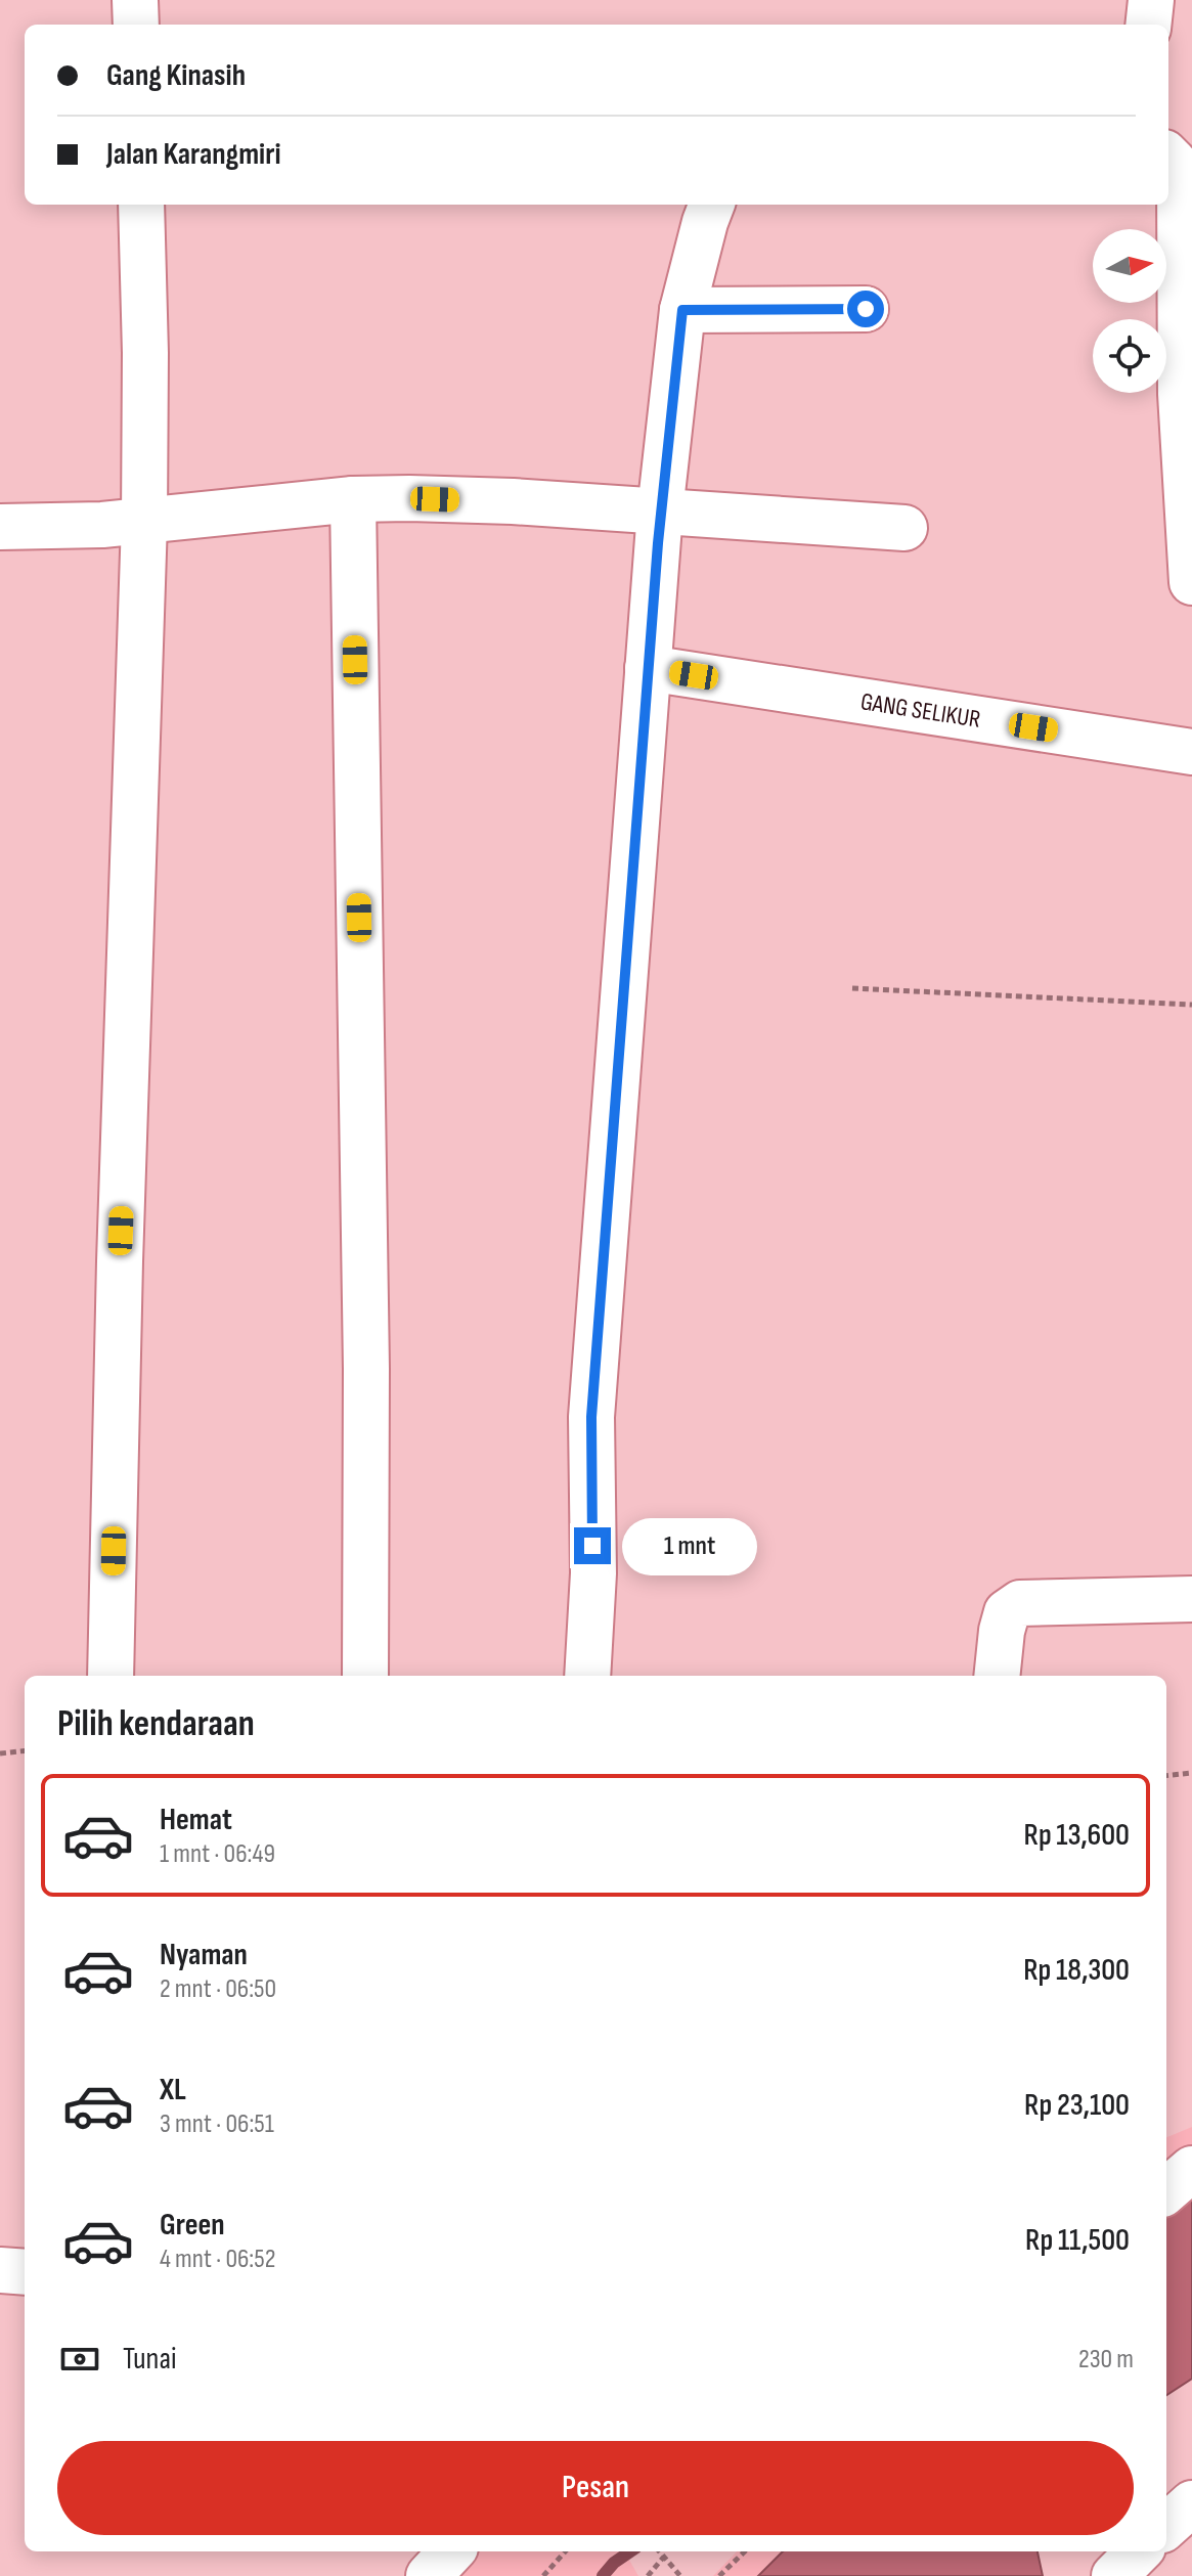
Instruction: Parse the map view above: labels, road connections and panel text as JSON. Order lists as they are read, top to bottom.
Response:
{
  "streets": {
    "street": ["GANG SELIKUR"]
  },
  "north": "right",
  "page": {
    "banner": ["Gang Kinasih", "Jalan Karangmiri"],
    "bubble": "1 mnt",
    "heading": "Pilih kendaraan",
    "list": [
      {
        "name": "Hemat",
        "note": "1 mnt · 06:49",
        "value": "Rp 13,600"
      },
      {
        "name": "Nyaman",
        "note": "2 mnt · 06:50",
        "value": "Rp 18,300"
      },
      {
        "name": "XL",
        "note": "3 mnt · 06:51",
        "value": "Rp 23,100"
      },
      {
        "name": "Green",
        "note": "4 mnt · 06:52",
        "value": "Rp 11,500"
      }
    ],
    "pay": ["Tunai", "230 m"],
    "buttons": "Pesan"
  }
}
